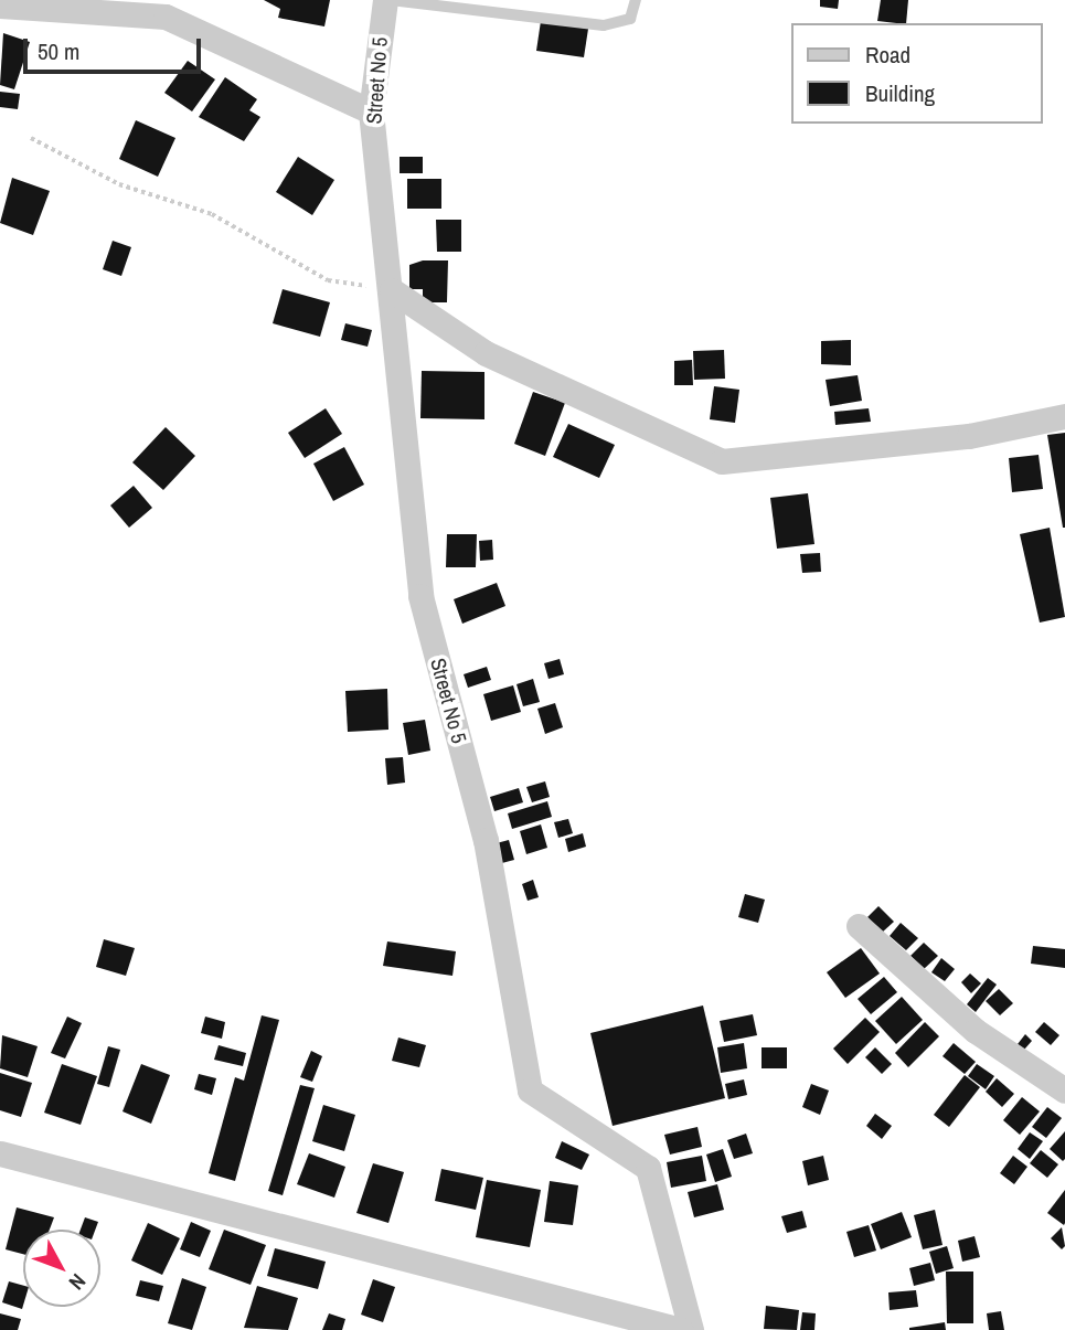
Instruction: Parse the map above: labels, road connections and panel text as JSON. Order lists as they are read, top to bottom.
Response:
{
  "streets": {
    "street": ["Street No 5"]
  },
  "legend": ["Road", "Building"],
  "scale_bar": "50 m",
  "north": "bottom right"
}
